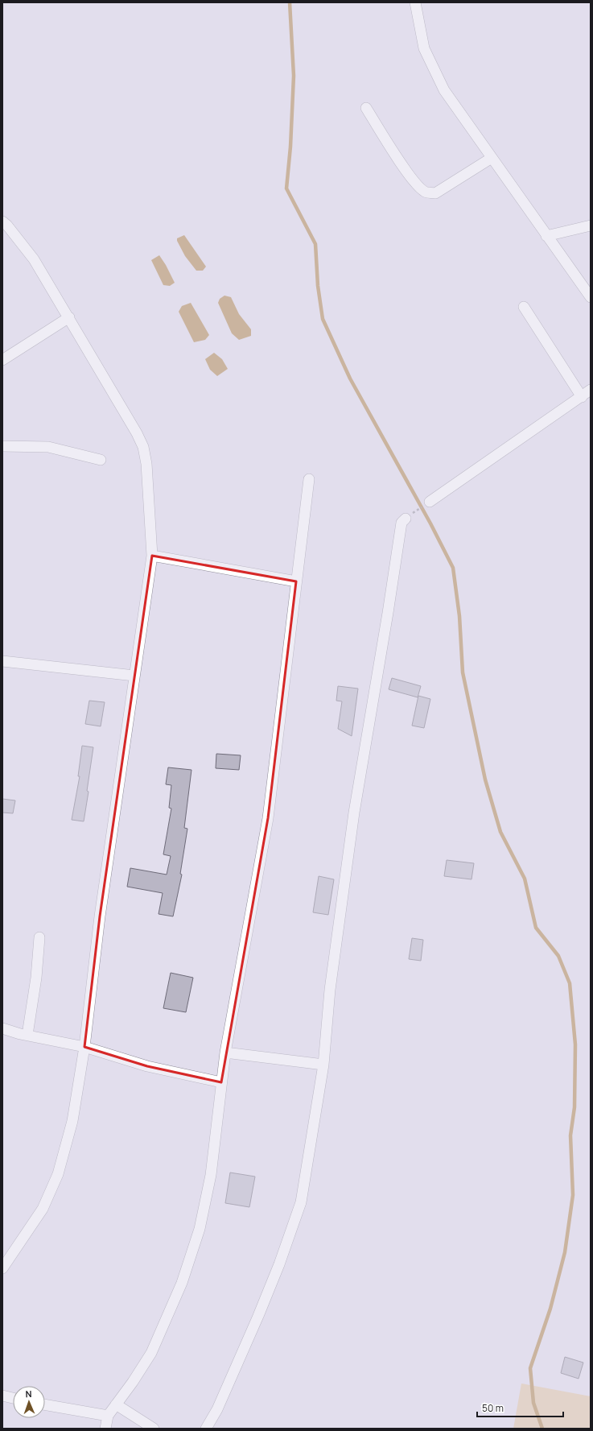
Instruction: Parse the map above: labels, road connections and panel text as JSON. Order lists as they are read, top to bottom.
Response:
{
  "scale_bar": "50 m",
  "north": "top"
}
